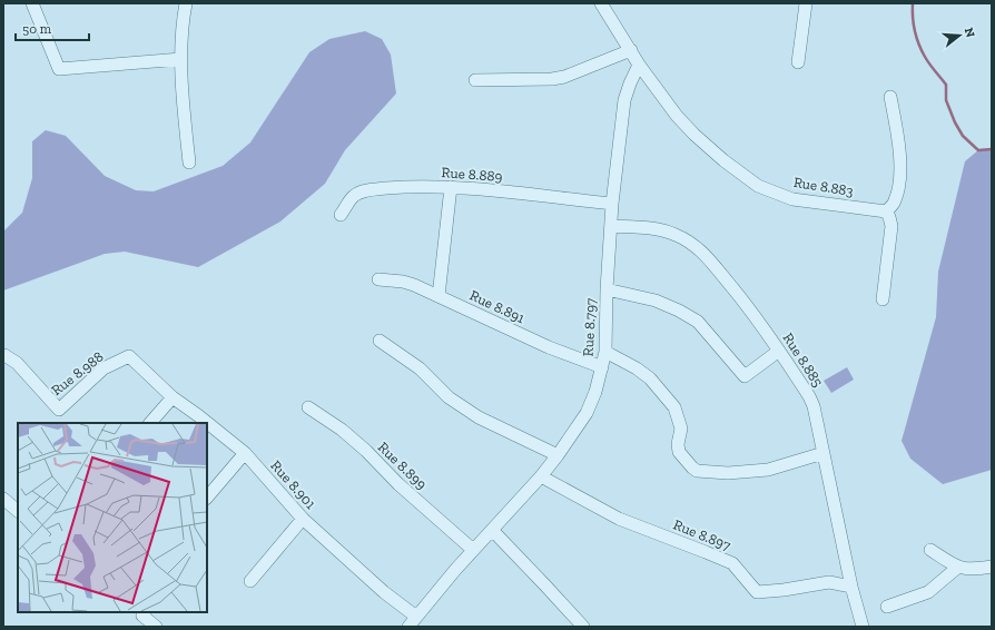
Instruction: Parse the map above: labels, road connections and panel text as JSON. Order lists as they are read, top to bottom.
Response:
{
  "streets": {
    "street": [
      "Rue 8.889",
      "Rue 8.883",
      "Rue 8.891",
      "Rue 8.797",
      "Rue 8.885",
      "Rue 8.988",
      "Rue 8.899",
      "Rue 8.901",
      "Rue 8.897"
    ]
  },
  "crossings": [
    ["Rue 8.889", "Rue 8.797"],
    ["Rue 8.883", "Rue 8.797"],
    ["Rue 8.891", "Rue 8.797"],
    ["Rue 8.797", "Rue 8.885"],
    ["Rue 8.797", "Rue 8.899"],
    ["Rue 8.797", "Rue 8.901"],
    ["Rue 8.797", "Rue 8.897"],
    ["Rue 8.885", "Rue 8.897"],
    ["Rue 8.988", "Rue 8.901"]
  ],
  "scale_bar": "50 m",
  "north": "right"
}
